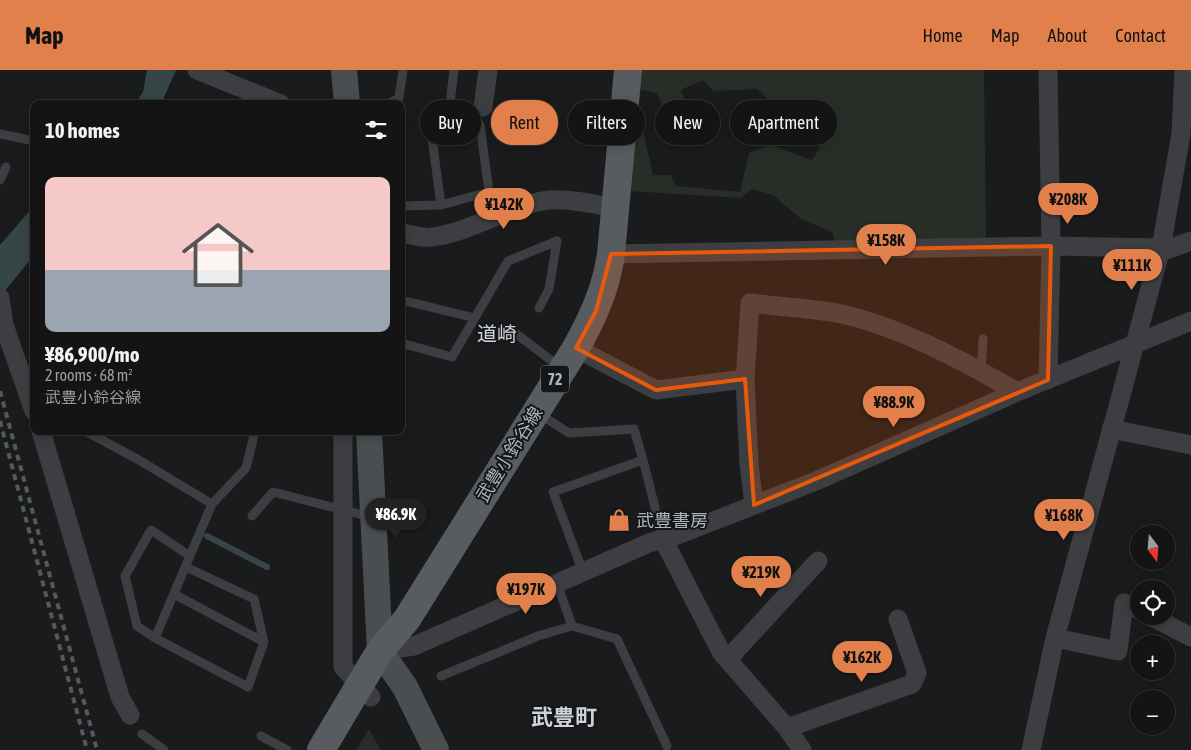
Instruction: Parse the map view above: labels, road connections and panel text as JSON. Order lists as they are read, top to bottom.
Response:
{
  "streets": {
    "main road": ["72", "武豊小鈴谷線"]
  },
  "districts": ["道崎", "武豊町"],
  "places": {
    "shop": ["武豊書房"]
  },
  "north": "bottom",
  "page": {
    "header": "Map",
    "nav": [
      "Home",
      "Map",
      "About",
      "Contact"
    ],
    "chip": [
      "Buy",
      "Rent",
      "Filters",
      "New",
      "Apartment"
    ],
    "heading": "10 homes",
    "list": [
      {
        "name": "¥86,900/mo",
        "note": "2 rooms · 68 m² · 武豊小鈴谷線"
      }
    ],
    "price": [
      "¥208K",
      "¥142K",
      "¥158K",
      "¥111K",
      "¥88.9K",
      "¥86.9K",
      "¥168K",
      "¥219K",
      "¥197K",
      "¥162K"
    ],
    "map_buttons": ["+", "−"]
  }
}
